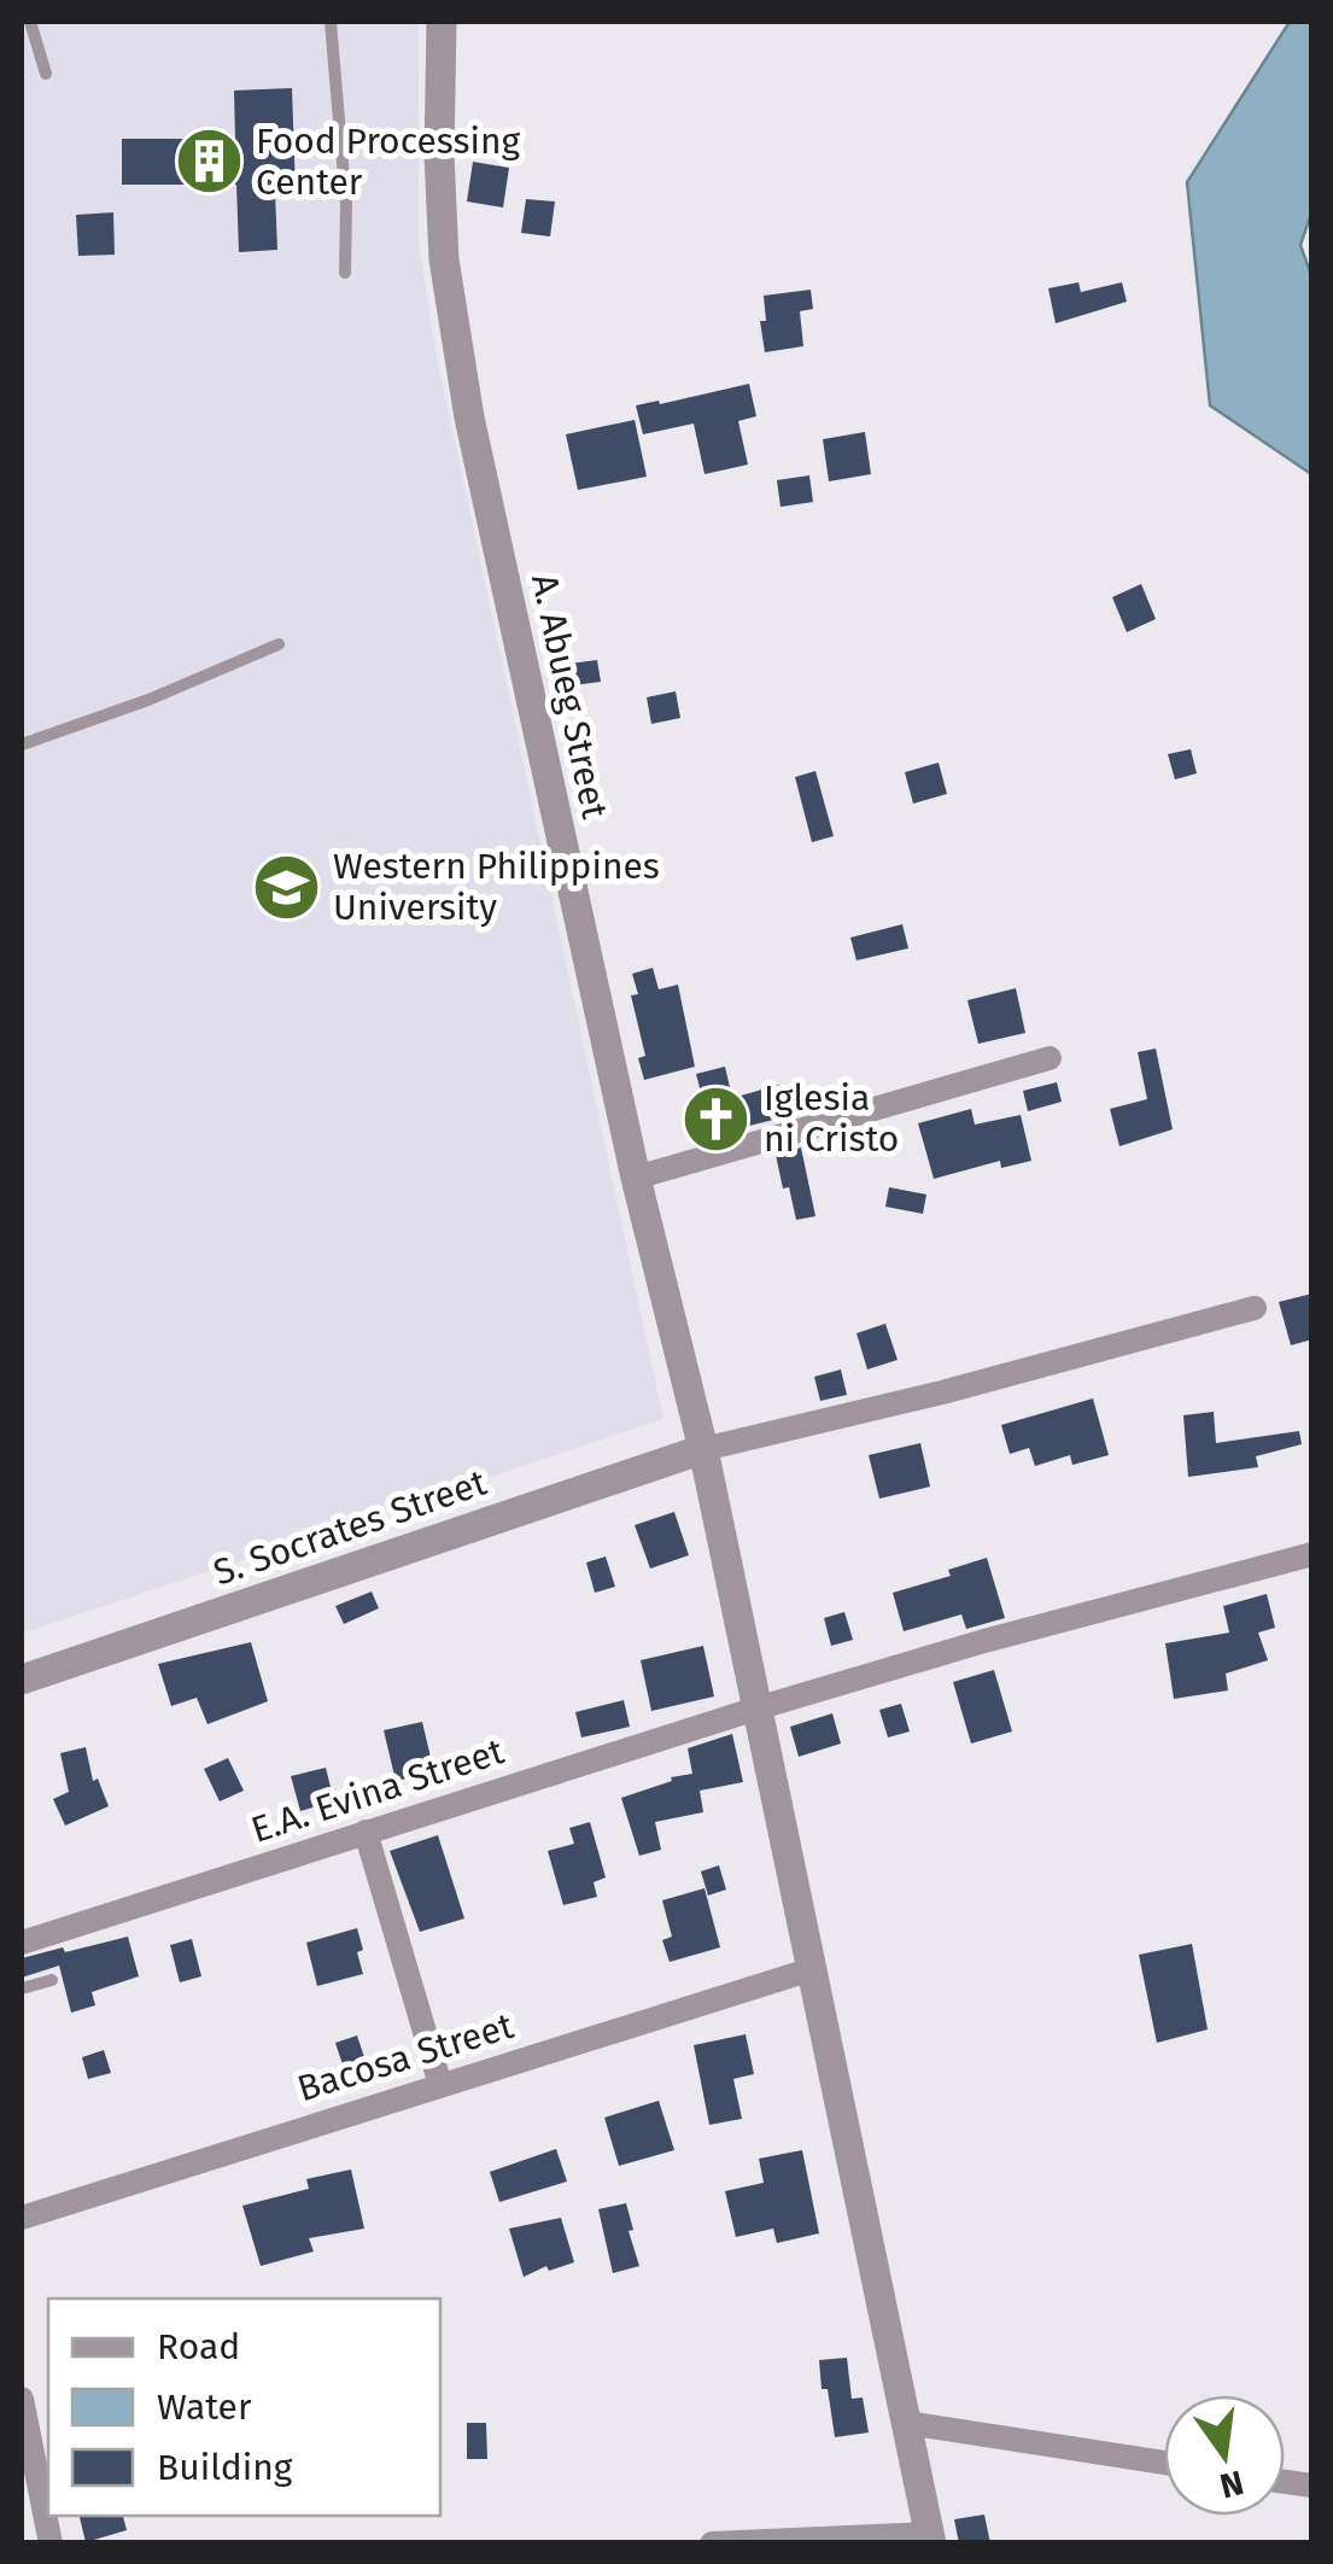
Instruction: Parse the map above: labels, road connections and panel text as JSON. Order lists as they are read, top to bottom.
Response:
{
  "streets": {
    "street": [
      "A. Abueg Street",
      "S. Socrates Street",
      "E.A. Evina Street",
      "Bacosa Street"
    ]
  },
  "crossings": [
    ["A. Abueg Street", "S. Socrates Street"],
    ["A. Abueg Street", "E.A. Evina Street"],
    ["A. Abueg Street", "Bacosa Street"]
  ],
  "places": {
    "building": ["Food Processing Center"],
    "school or university": ["Western Philippines University"],
    "church": ["Iglesia ni Cristo"]
  },
  "legend": ["Road", "Water", "Building"],
  "north": "bottom"
}
